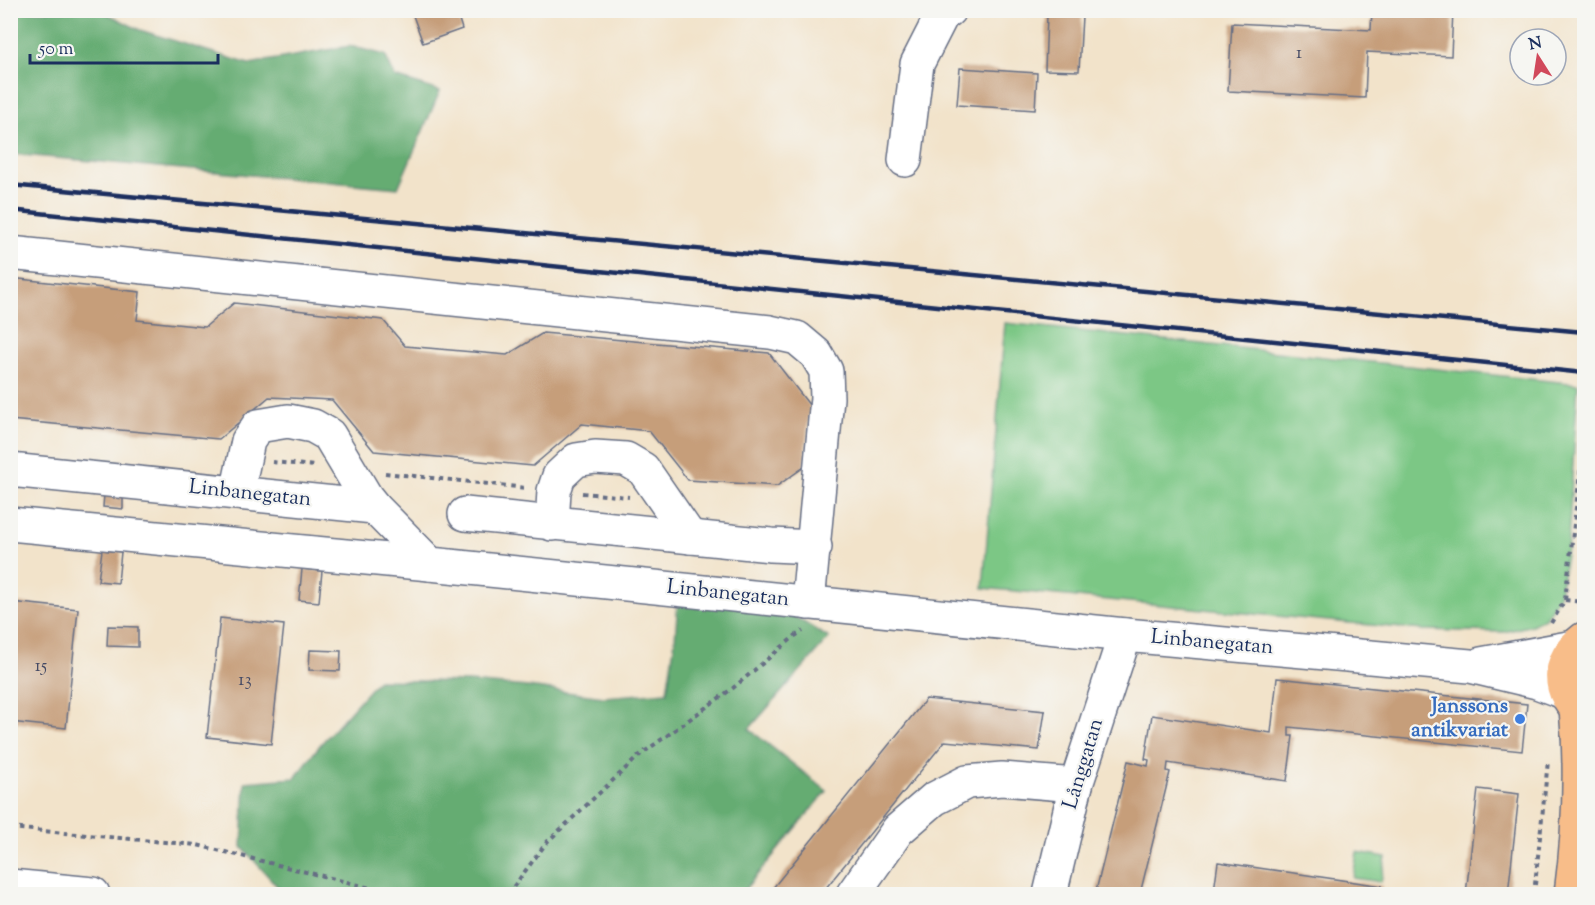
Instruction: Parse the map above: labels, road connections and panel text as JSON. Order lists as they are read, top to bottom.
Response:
{
  "streets": {
    "street": ["Linbanegatan", "Långgatan"]
  },
  "crossings": [
    ["Linbanegatan", "Långgatan"]
  ],
  "places": ["Janssons antikvariat"],
  "house_numbers": ["1", "15", "13"],
  "scale_bar": "50 m",
  "north": "top"
}
